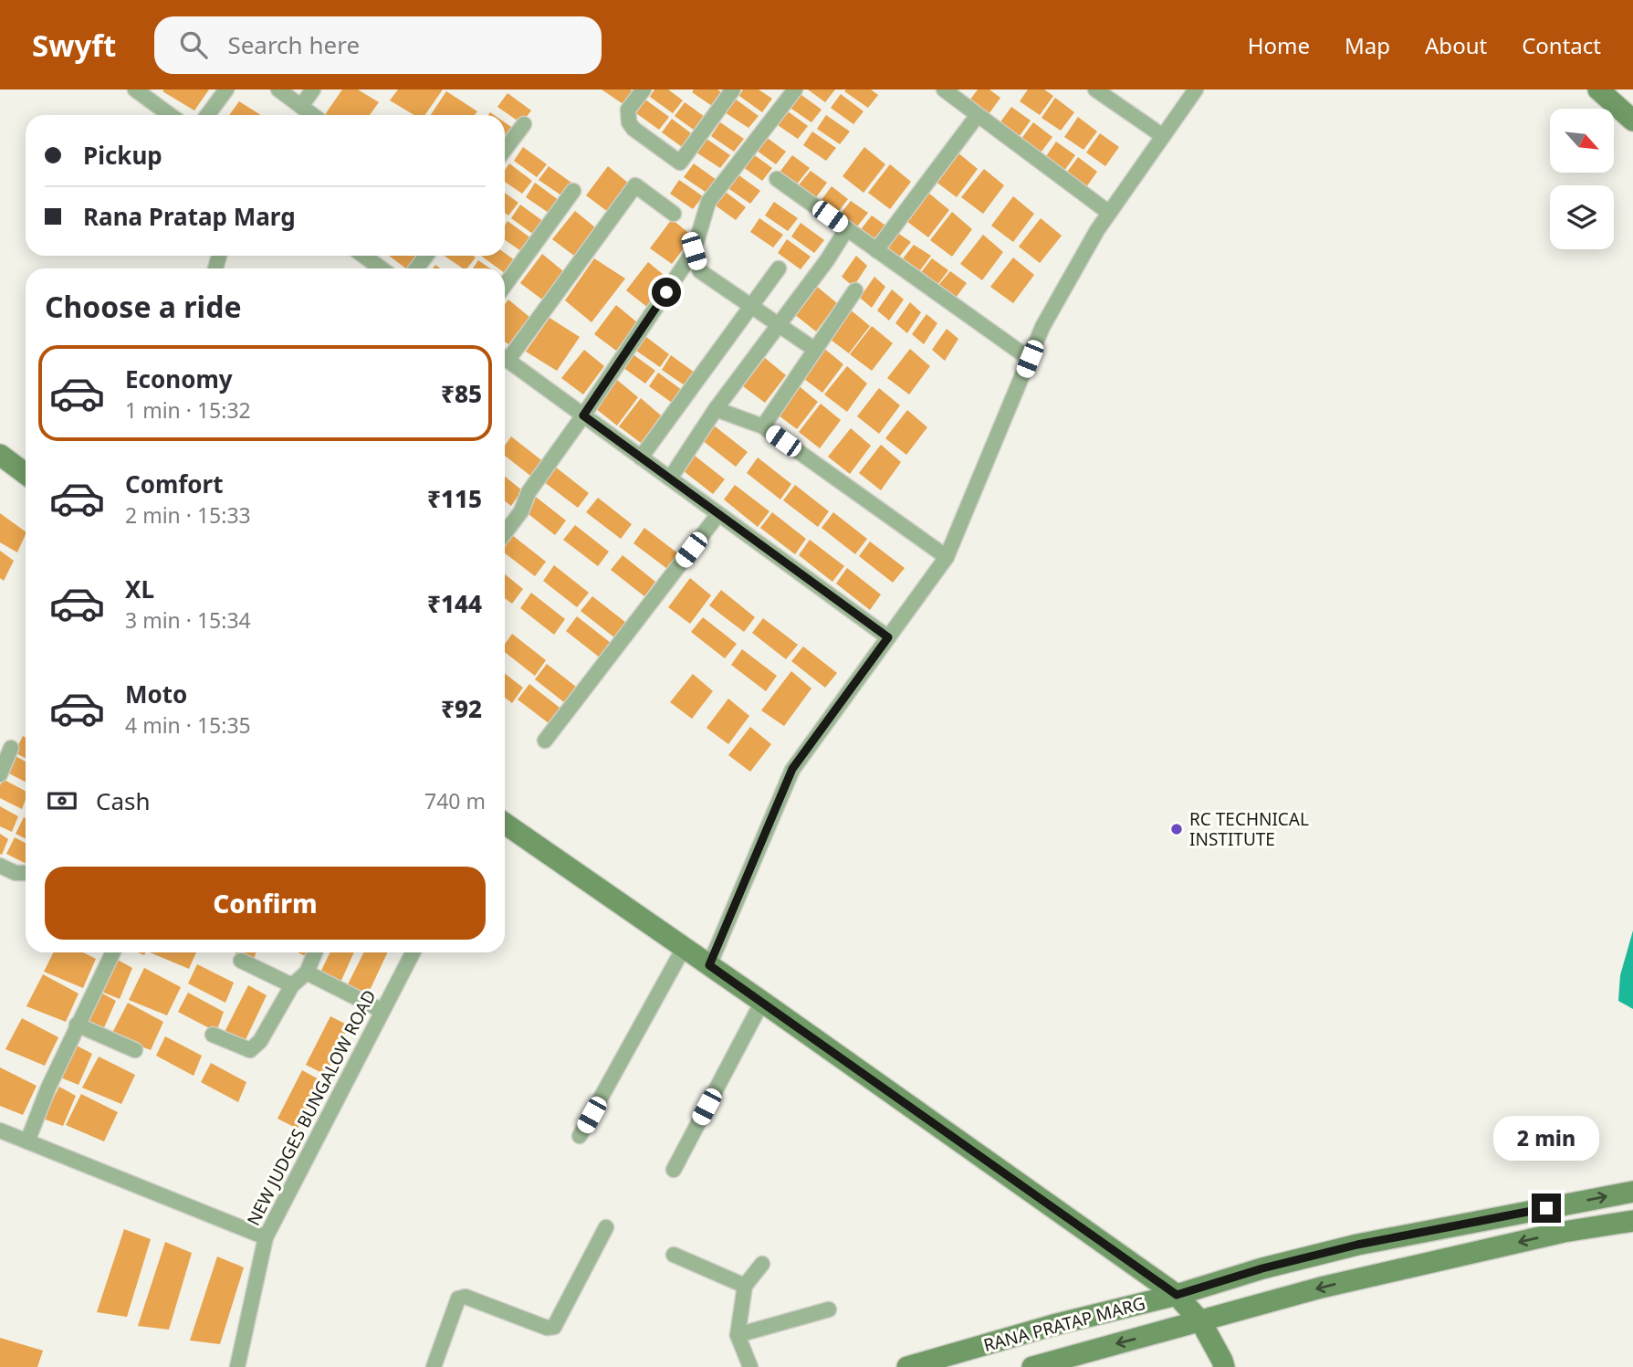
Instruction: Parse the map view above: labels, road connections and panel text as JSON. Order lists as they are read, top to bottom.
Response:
{
  "streets": {
    "main road": ["RANA PRATAP MARG"],
    "street": ["NEW JUDGES BUNGALOW ROAD"]
  },
  "places": ["RC TECHNICAL INSTITUTE"],
  "north": "bottom right",
  "page": {
    "header": "Swyft",
    "search": "Search here",
    "nav": [
      "Home",
      "Map",
      "About",
      "Contact"
    ],
    "banner": ["Pickup", "Rana Pratap Marg"],
    "heading": "Choose a ride",
    "list": [
      {
        "name": "Economy",
        "note": "1 min · 15:32",
        "value": "₹85"
      },
      {
        "name": "Comfort",
        "note": "2 min · 15:33",
        "value": "₹115"
      },
      {
        "name": "XL",
        "note": "3 min · 15:34",
        "value": "₹144"
      },
      {
        "name": "Moto",
        "note": "4 min · 15:35",
        "value": "₹92"
      }
    ],
    "pay": ["Cash", "740 m"],
    "buttons": "Confirm",
    "bubble": "2 min"
  }
}
